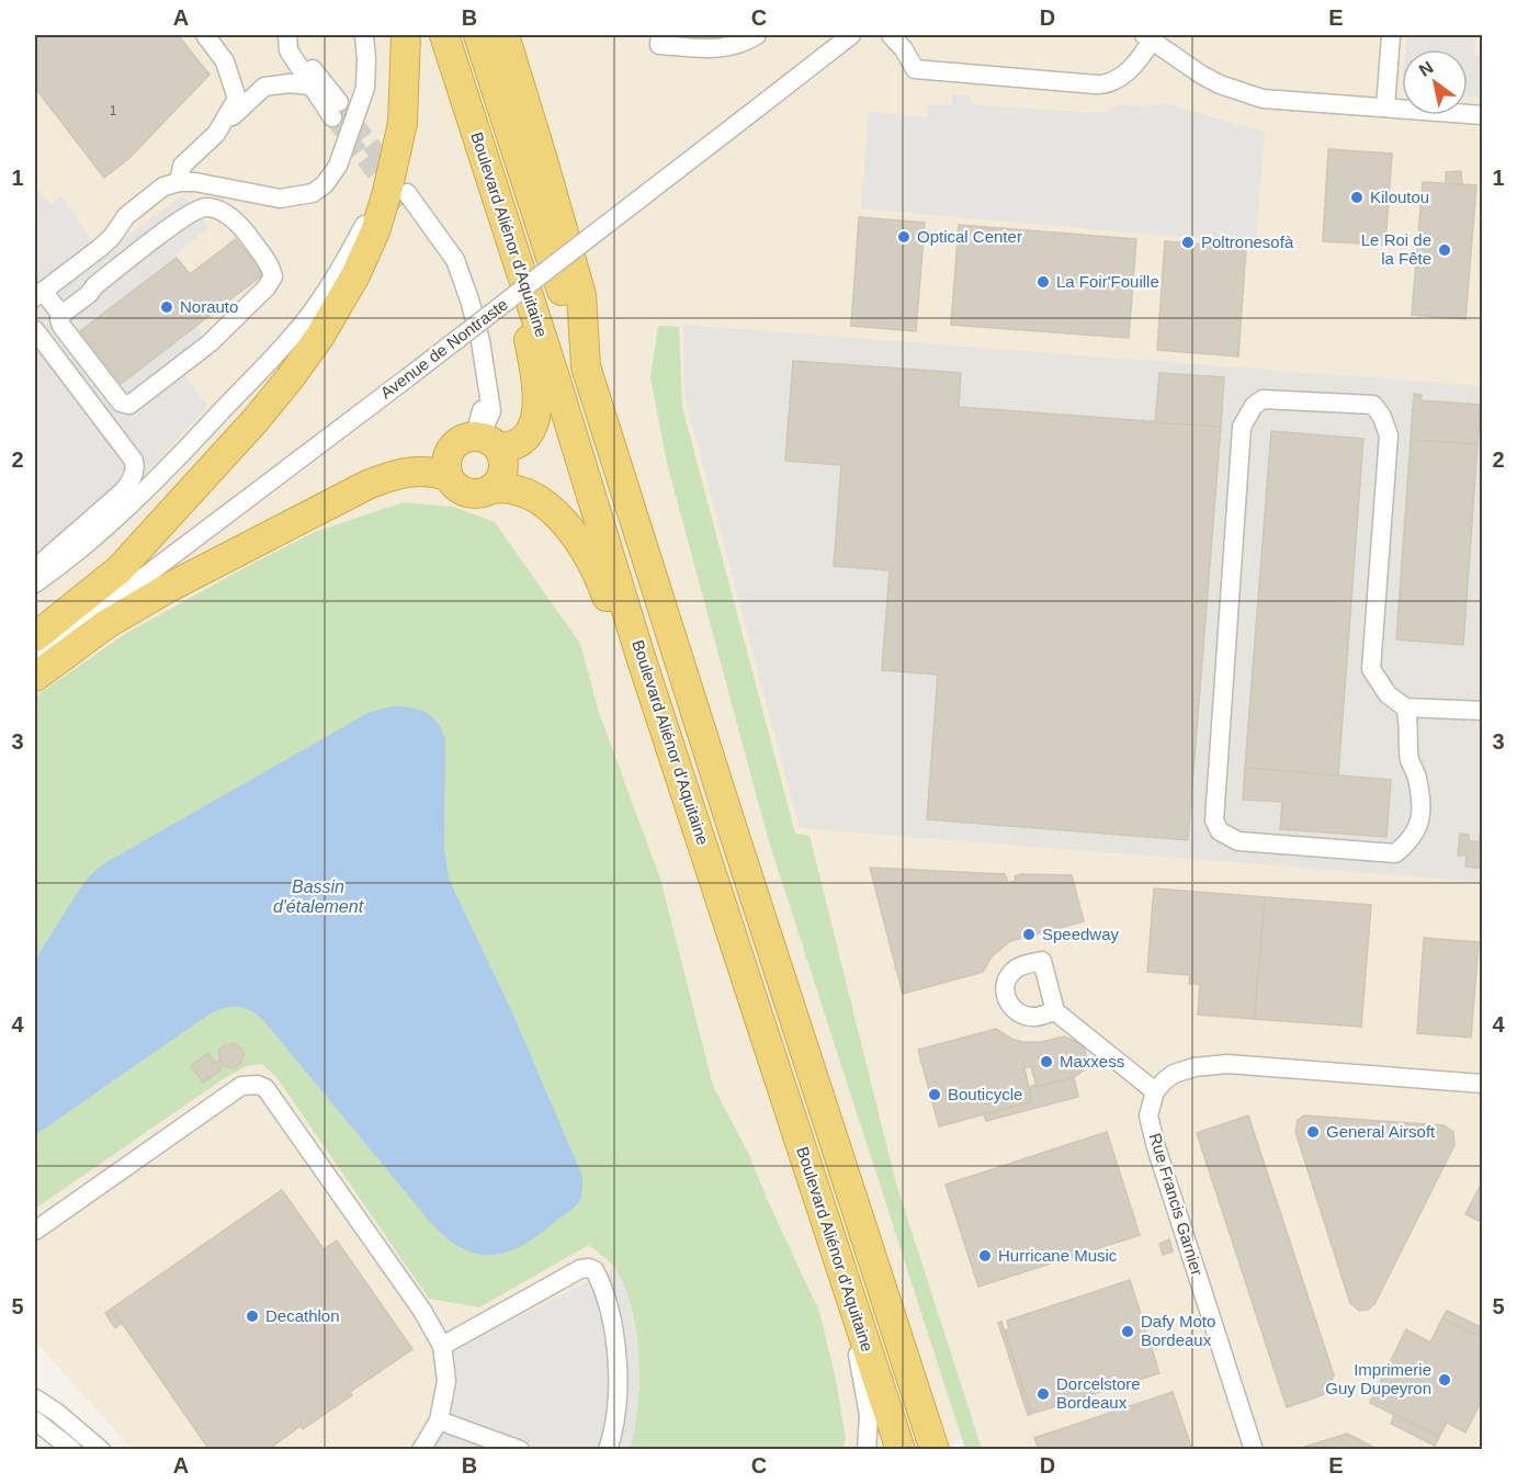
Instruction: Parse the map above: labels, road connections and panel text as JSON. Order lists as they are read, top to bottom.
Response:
{
  "streets": {
    "highway": ["Boulevard Aliénor d'Aquitaine"],
    "street": ["Avenue de Nontraste", "Rue Francis Garnier"]
  },
  "water": ["Bassin d'étalement"],
  "places": [
    "Kiloutou",
    "Optical Center",
    "Poltronesofà",
    "Le Roi de la Fête",
    "La Foir'Fouille",
    "Norauto",
    "Speedway",
    "Maxxess",
    "Bouticycle",
    "General Airsoft",
    "Hurricane Music",
    "Decathlon",
    "Dafy Moto Bordeaux",
    "Imprimerie Guy Dupeyron",
    "Dorcelstore Bordeaux"
  ],
  "house_numbers": ["1"],
  "north": "top left",
  "grid": {
    "columns": [
      "A",
      "B",
      "C",
      "D",
      "E"
    ],
    "rows": [
      "1",
      "2",
      "3",
      "4",
      "5"
    ]
  }
}
